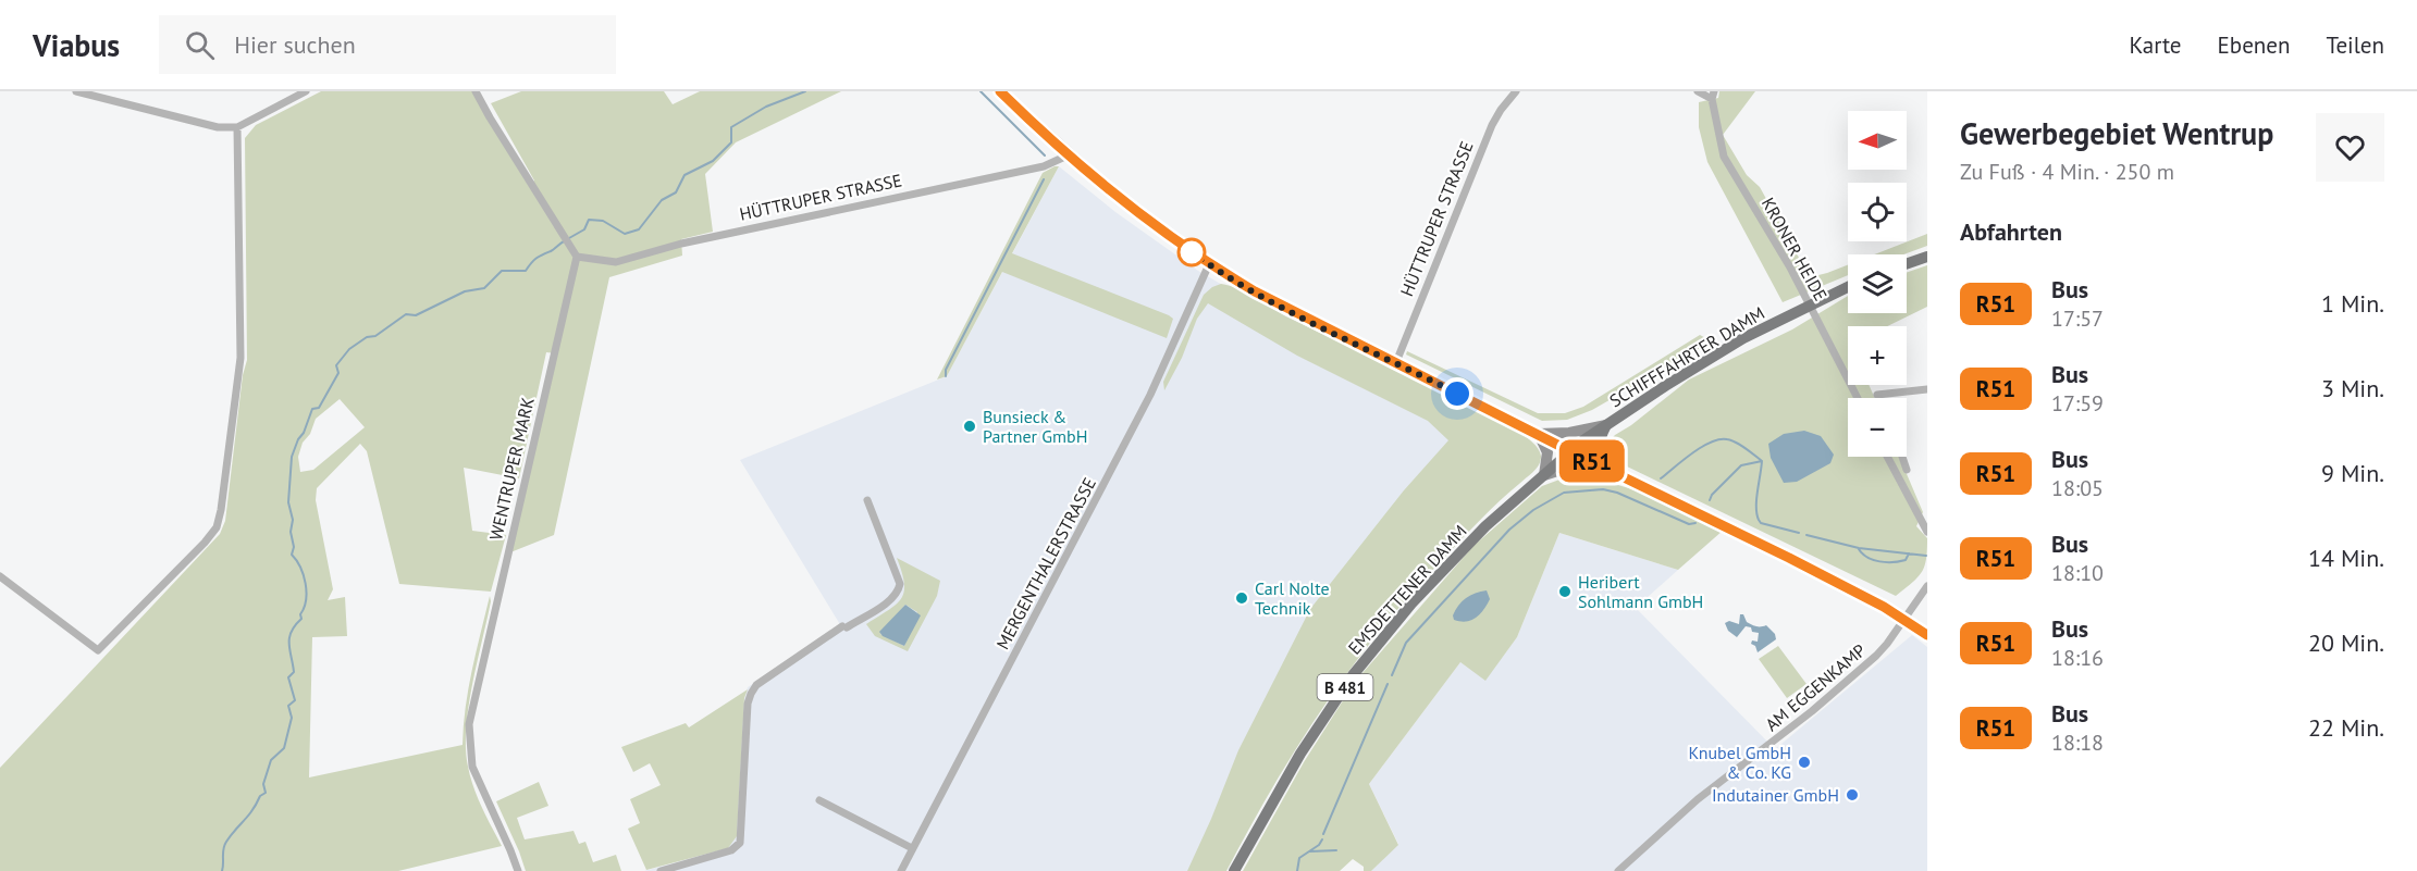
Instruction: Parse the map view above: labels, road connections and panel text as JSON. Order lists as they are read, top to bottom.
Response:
{
  "streets": {
    "main road": ["SCHIFFFAHRTER DAMM", "EMSDETTENER DAMM", "B 481"],
    "street": [
      "HÜTTRUPER STRASSE",
      "KRONER HEIDE",
      "WENTRUPER MARK",
      "MERGENTHALERSTRASSE",
      "AM EGGENKAMP"
    ]
  },
  "crossings": [
    ["HÜTTRUPER STRASSE", "WENTRUPER MARK"],
    ["SCHIFFFAHRTER DAMM", "EMSDETTENER DAMM"]
  ],
  "places": [
    "Bunsieck & Partner GmbH",
    "Heribert Sohlmann GmbH",
    "Carl Nolte Technik",
    "Knubel GmbH & Co. KG",
    "Indutainer GmbH"
  ],
  "lines": ["bus line R51"],
  "north": "left",
  "page": {
    "header": "Viabus",
    "search": "Hier suchen",
    "nav": ["Karte", "Ebenen", "Teilen"],
    "on_map": "R51",
    "heading": [
      ["Gewerbegebiet Wentrup", "Zu Fuß · 4 Min. · 250 m"],
      "Abfahrten"
    ],
    "map_buttons": ["+", "−"],
    "list": [
      {
        "mark": "R51",
        "name": "Bus",
        "note": "17:57",
        "value": "1 Min."
      },
      {
        "mark": "R51",
        "name": "Bus",
        "note": "17:59",
        "value": "3 Min."
      },
      {
        "mark": "R51",
        "name": "Bus",
        "note": "18:05",
        "value": "9 Min."
      },
      {
        "mark": "R51",
        "name": "Bus",
        "note": "18:10",
        "value": "14 Min."
      },
      {
        "mark": "R51",
        "name": "Bus",
        "note": "18:16",
        "value": "20 Min."
      },
      {
        "mark": "R51",
        "name": "Bus",
        "note": "18:18",
        "value": "22 Min."
      }
    ]
  }
}
